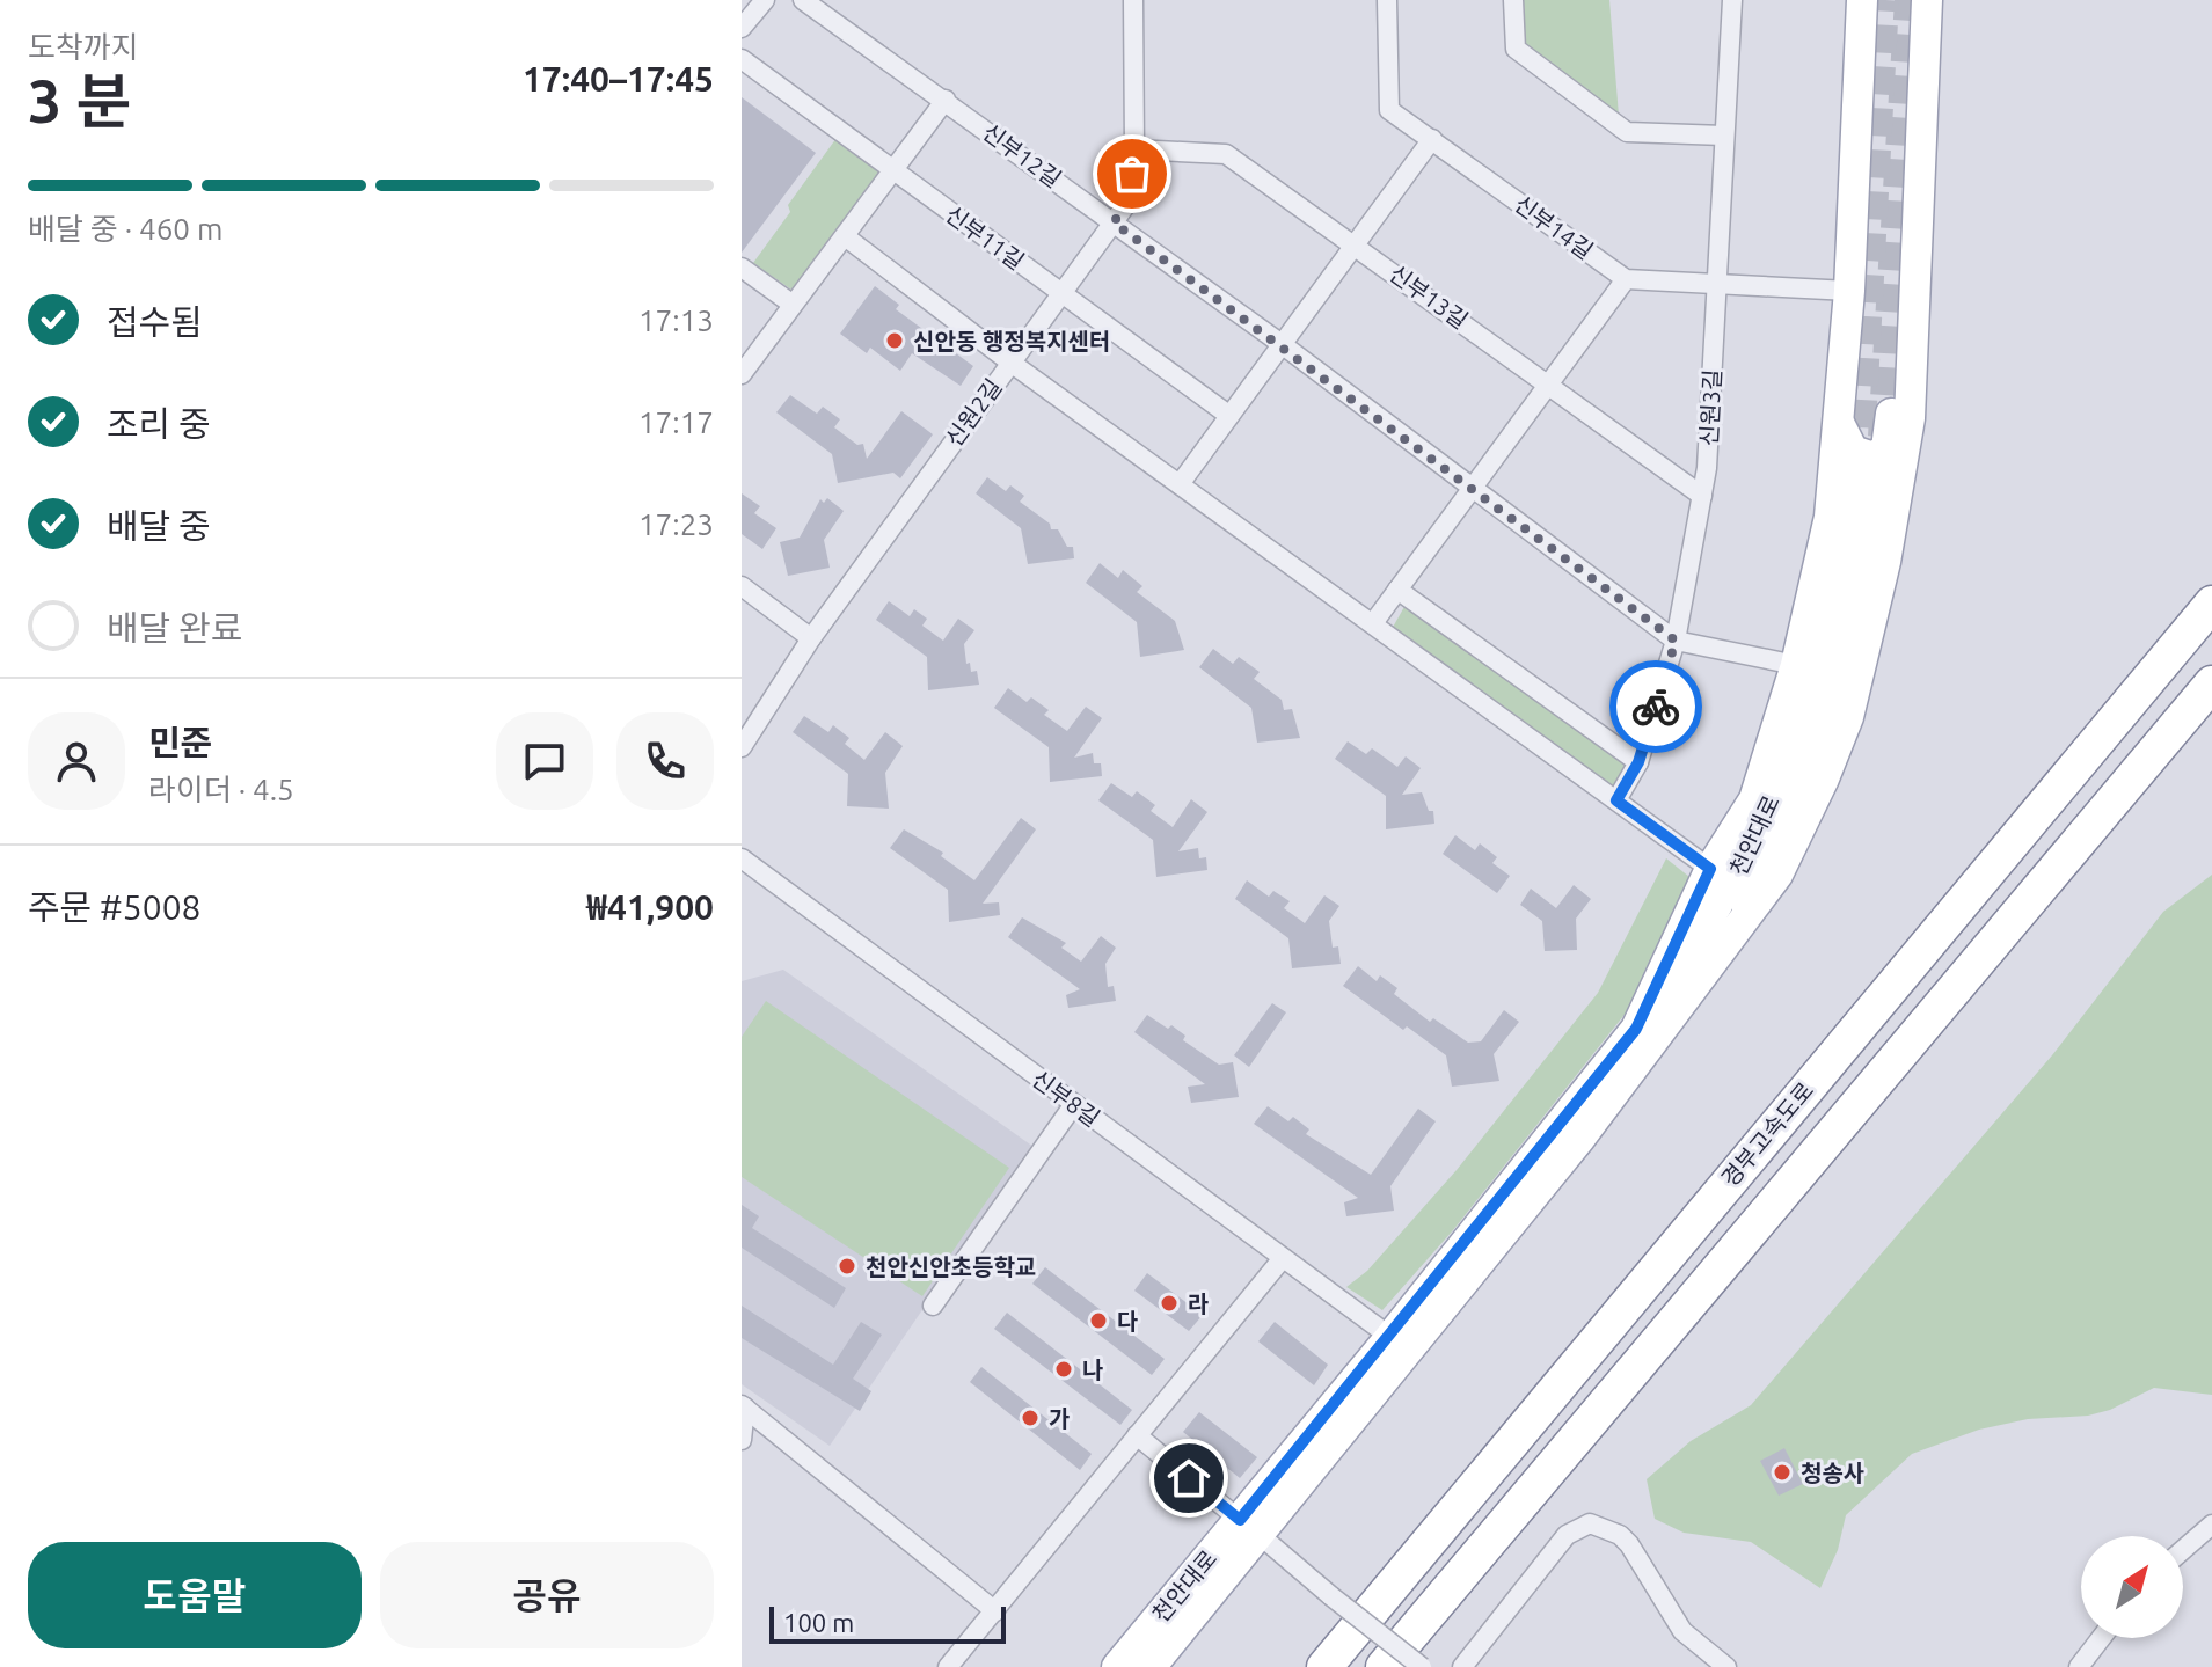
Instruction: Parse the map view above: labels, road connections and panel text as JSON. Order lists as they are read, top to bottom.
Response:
{
  "streets": {
    "highway": ["경부고속도로"],
    "main road": ["천안대로"],
    "street": [
      "신부12길",
      "신부14길",
      "신부11길",
      "신부13길",
      "신원3길",
      "신원2길",
      "신부8길"
    ]
  },
  "crossings": [
    ["신부12길", "신원3길"],
    ["신부12길", "신원2길"],
    ["신부11길", "신원2길"],
    ["신부13길", "신원3길"],
    ["신부13길", "신원2길"],
    ["천안대로", "신부8길"]
  ],
  "places": [
    "신안동 행정복지센터",
    "천안신안초등학교",
    "라",
    "다",
    "나",
    "가",
    "청송사"
  ],
  "scale_bar": "100 m",
  "north": "top right",
  "page": {
    "heading": ["3 분", "도착까지", "17:40–17:45"],
    "panel": [
      "민준",
      "라이더 · 4.5",
      "주문 #5008",
      "₩41,900"
    ],
    "bar": "배달 중 · 460 m",
    "list": [
      ["접수됨", "17:13"],
      ["조리 중", "17:17"],
      ["배달 중", "17:23"],
      "배달 완료"
    ],
    "buttons": ["도움말", "공유"],
    "scale": "100 m"
  }
}
